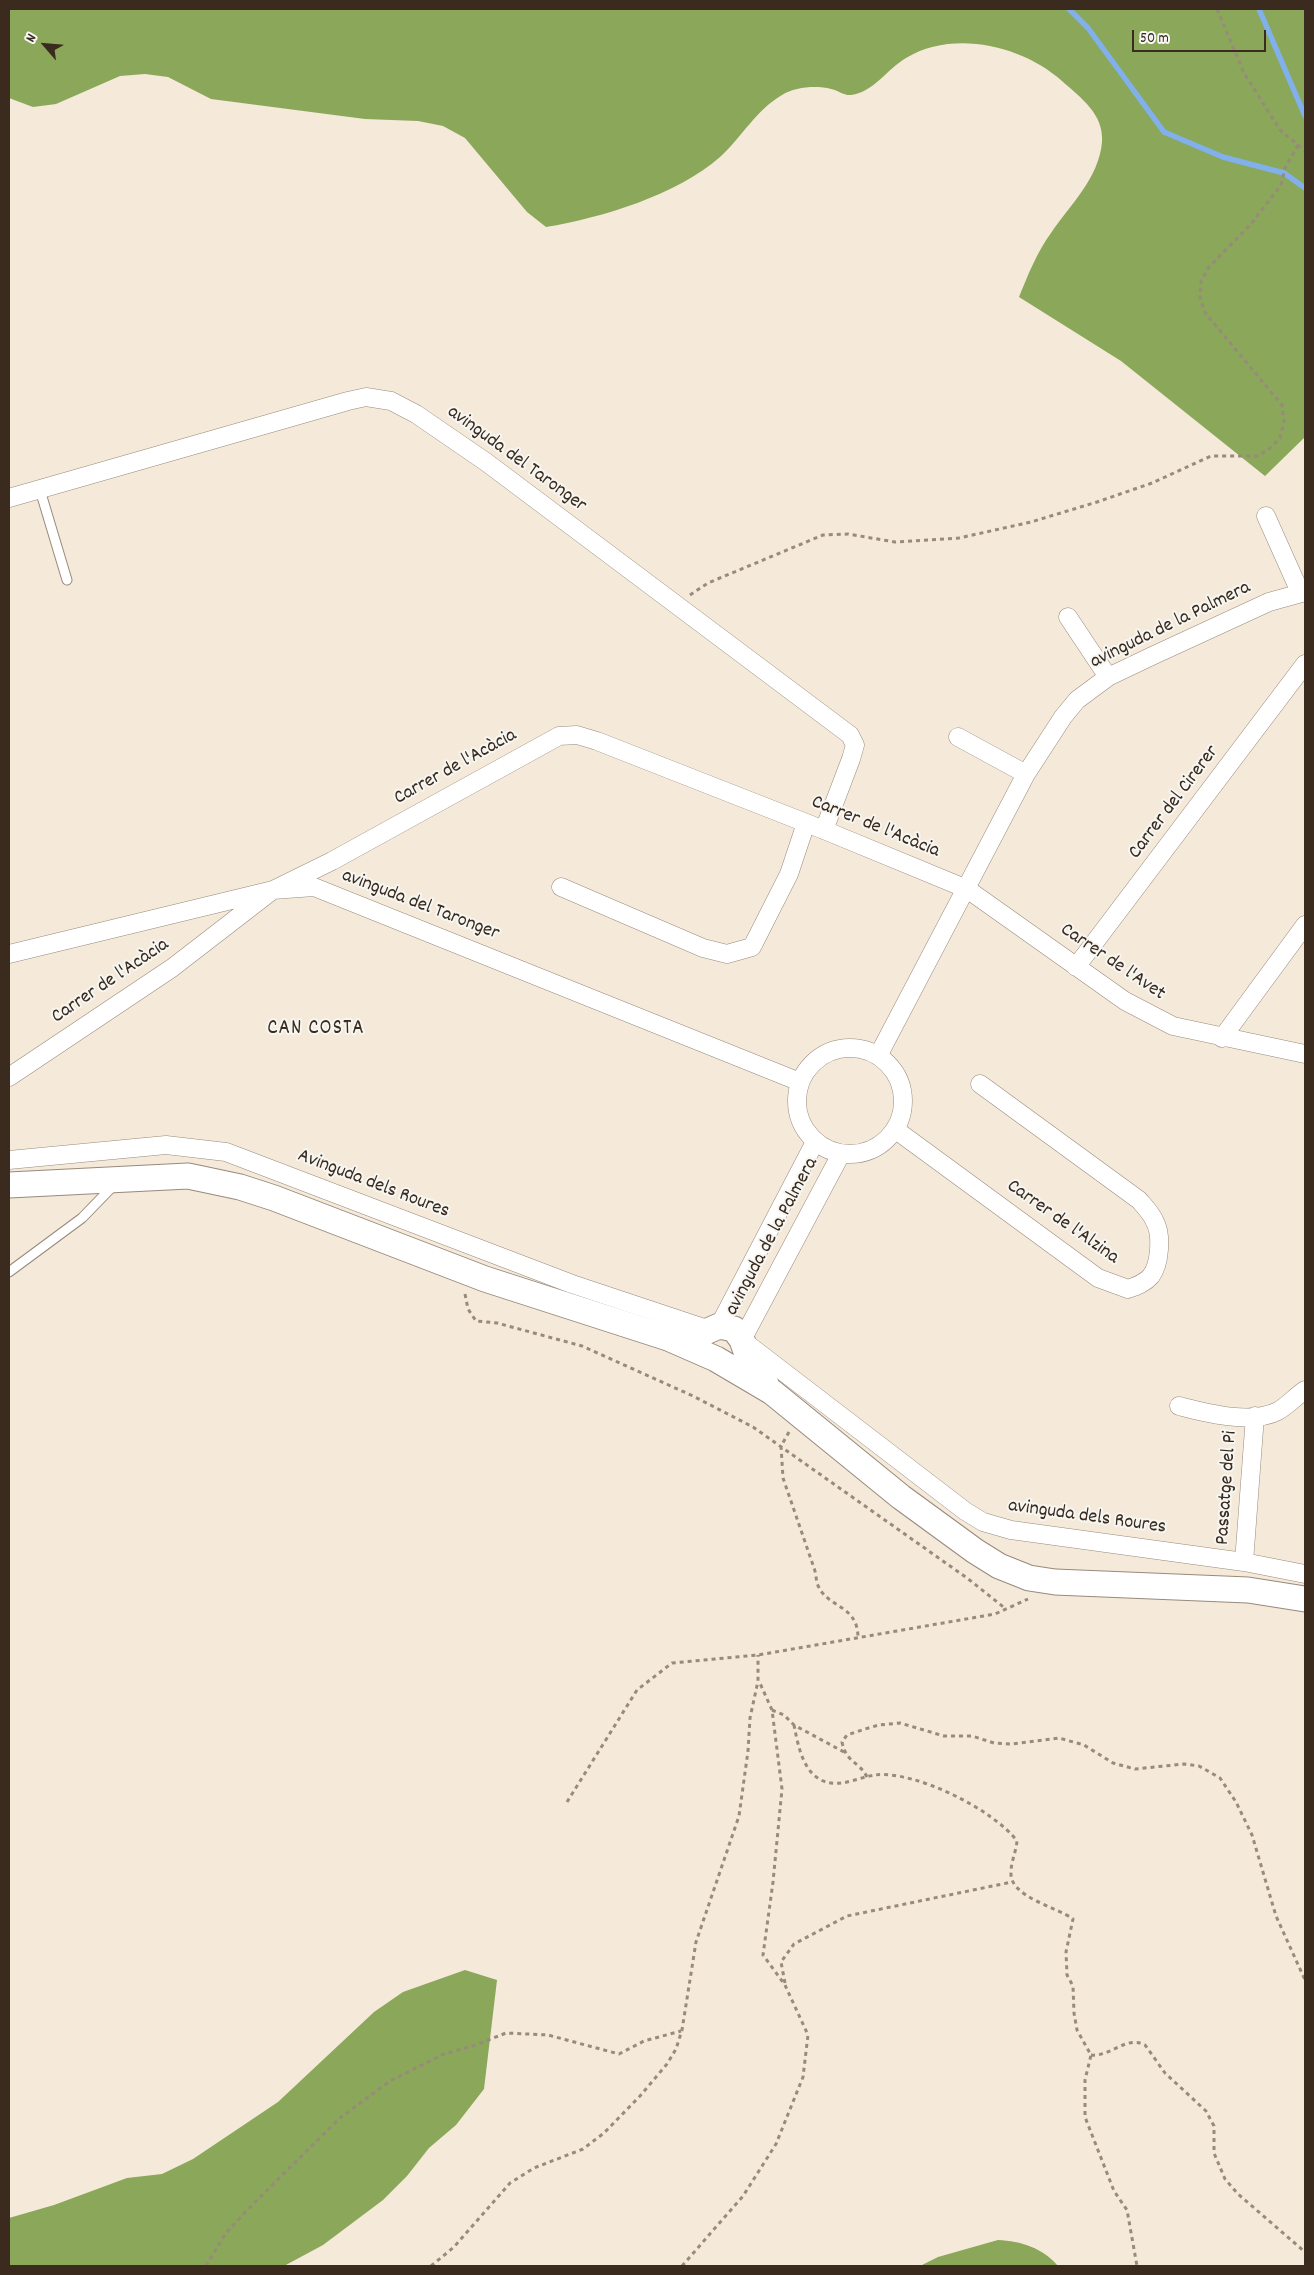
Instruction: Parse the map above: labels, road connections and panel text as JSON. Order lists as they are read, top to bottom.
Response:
{
  "streets": {
    "street": [
      "avinguda del Taronger",
      "avinguda de la Palmera",
      "Carrer de l'Acàcia",
      "Carrer del Cirerer",
      "Carrer de l'Avet",
      "Avinguda dels Roures",
      "Carrer de l'Alzina",
      "Passatge del Pi",
      "avinguda dels Roures"
    ]
  },
  "crossings": [
    ["avinguda del Taronger", "avinguda de la Palmera"],
    ["avinguda del Taronger", "Carrer de l'Acàcia"],
    ["avinguda del Taronger", "Carrer de l'Alzina"],
    ["avinguda de la Palmera", "Carrer de l'Acàcia"],
    ["avinguda de la Palmera", "Carrer de l'Avet"],
    ["avinguda de la Palmera", "Avinguda dels Roures"],
    ["avinguda de la Palmera", "Carrer de l'Alzina"],
    ["avinguda de la Palmera", "avinguda dels Roures"],
    ["Carrer de l'Acàcia", "Carrer de l'Avet"],
    ["Carrer del Cirerer", "Carrer de l'Avet"],
    ["Passatge del Pi", "avinguda dels Roures"]
  ],
  "districts": ["CAN COSTA"],
  "scale_bar": "50 m",
  "north": "top left"
}
